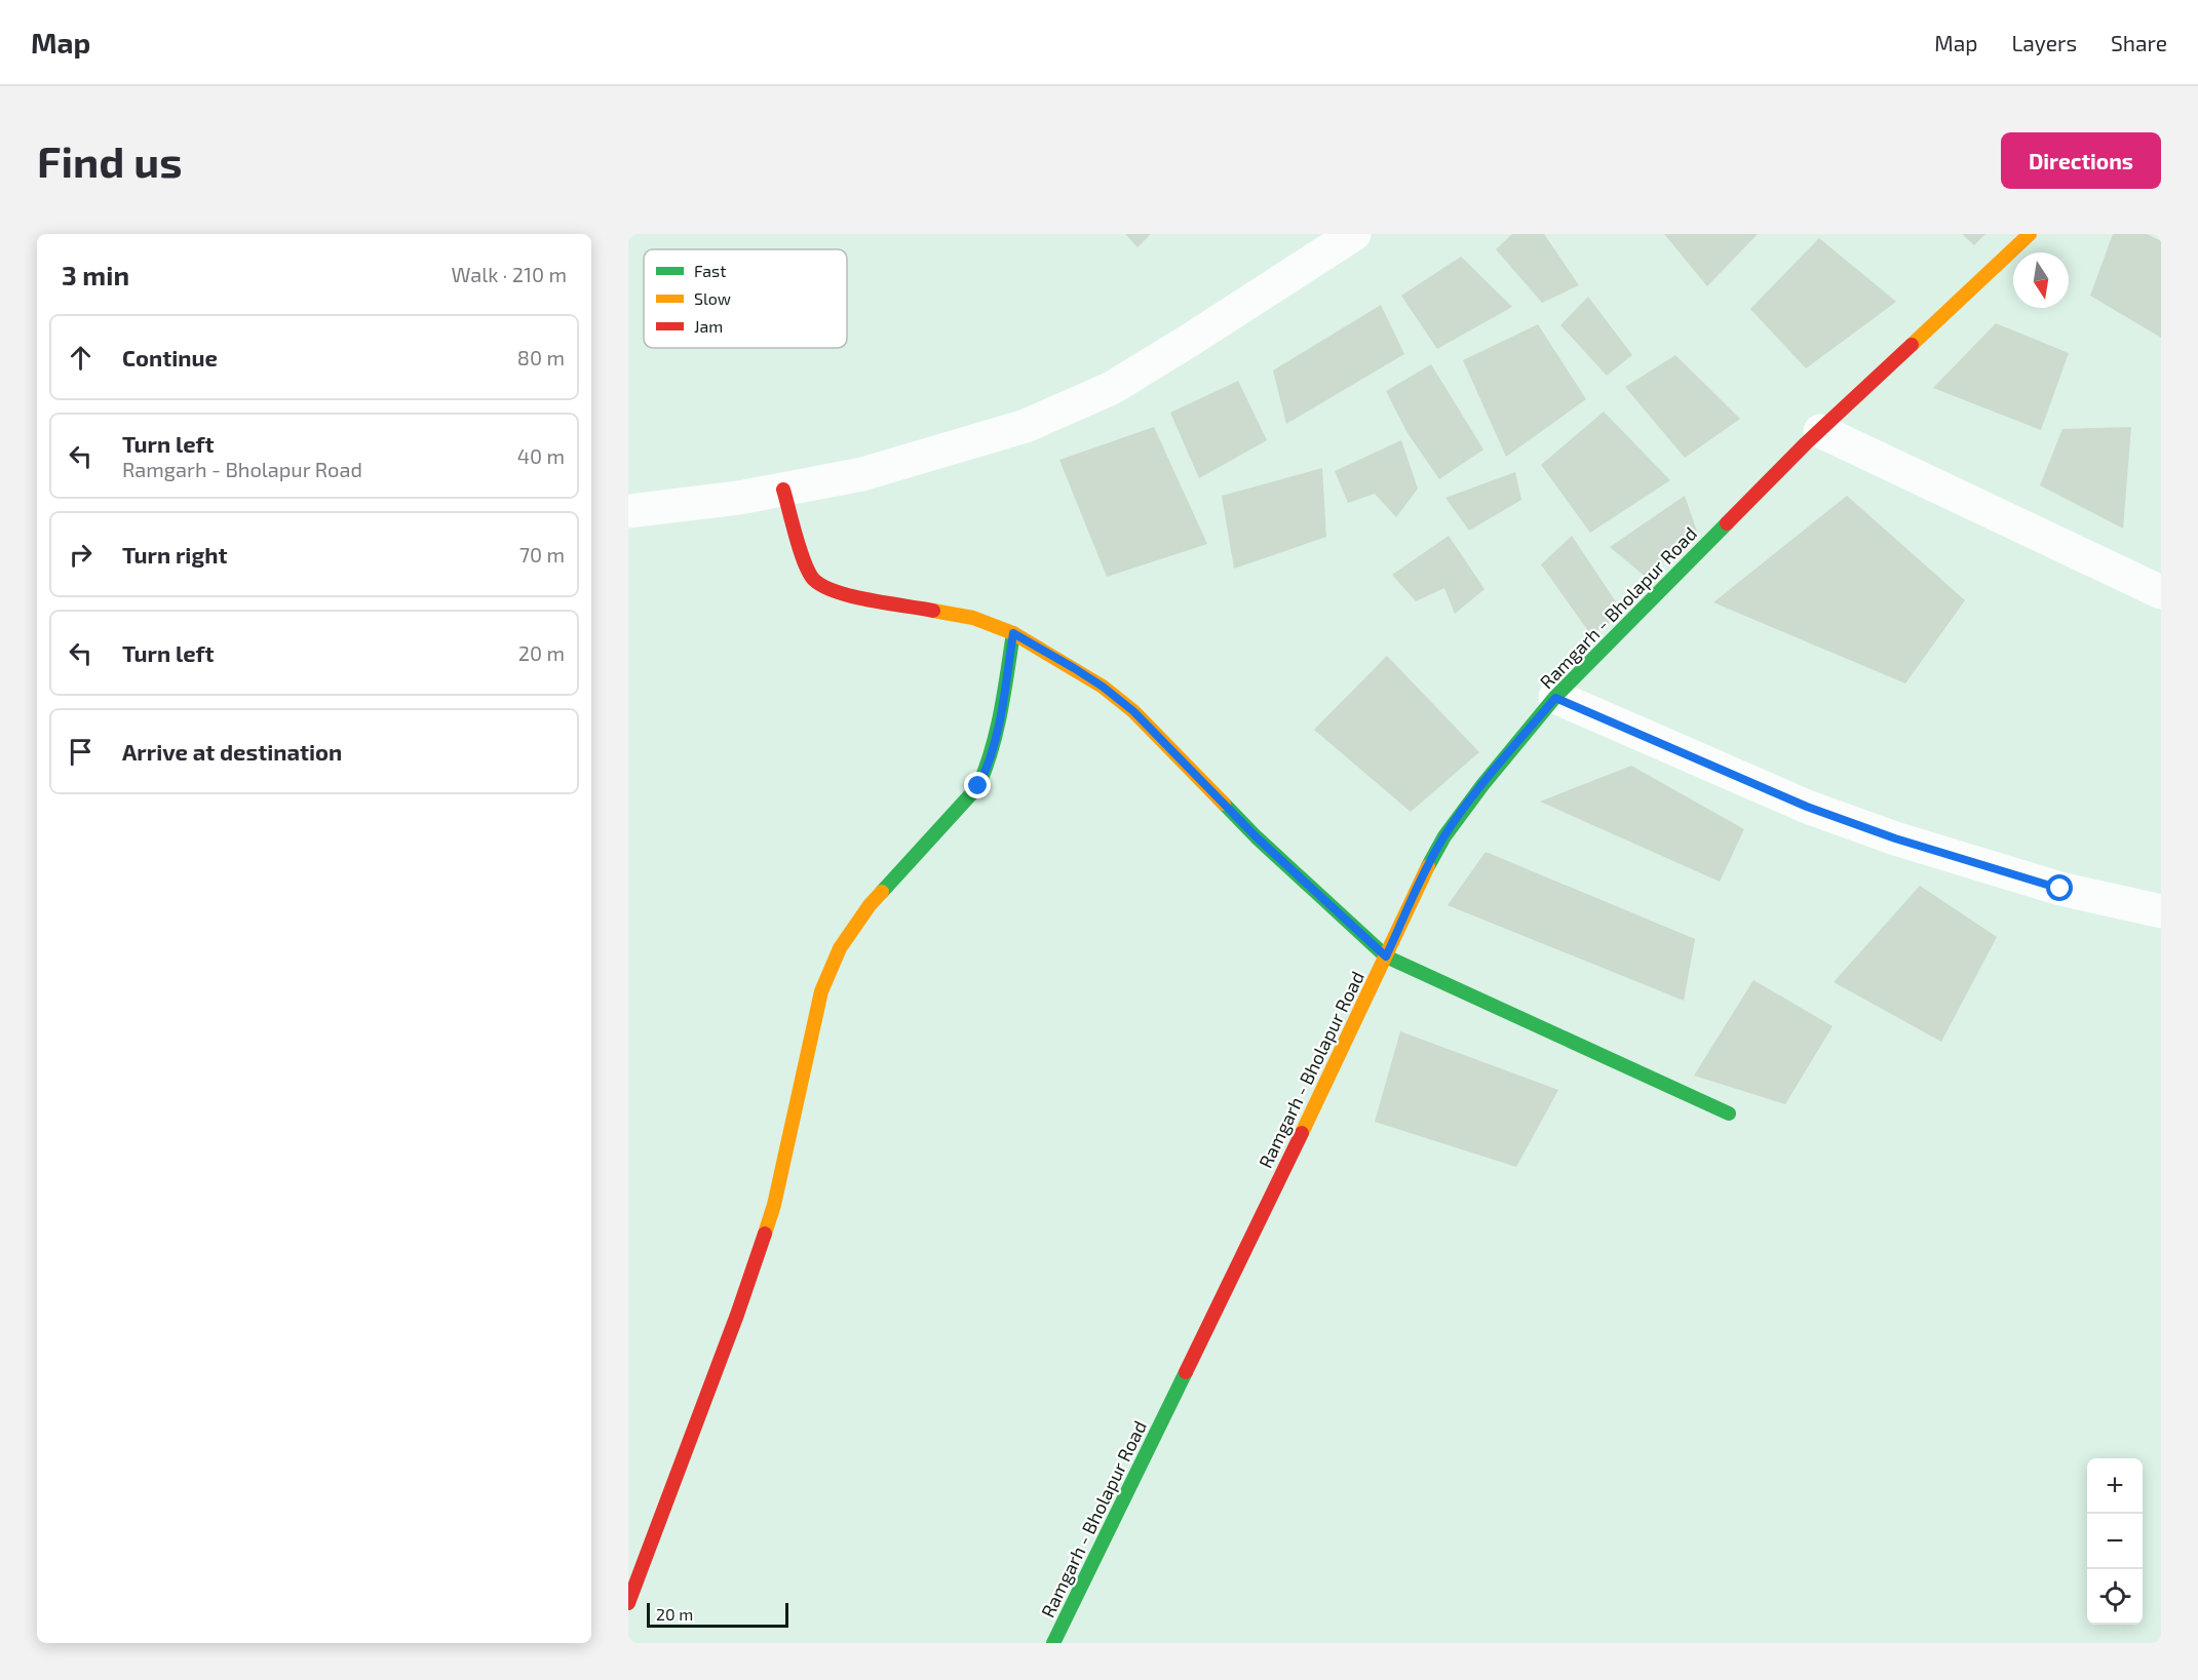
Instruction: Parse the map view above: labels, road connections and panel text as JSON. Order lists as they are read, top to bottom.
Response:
{
  "streets": {
    "street": ["Ramgarh - Bholapur Road"]
  },
  "legend": ["Fast", "Slow", "Jam"],
  "scale_bar": "20 m",
  "north": "bottom",
  "page": {
    "header": "Map",
    "nav": ["Map", "Layers", "Share"],
    "buttons": "Directions",
    "title": "Find us",
    "heading": ["3 min", "Walk · 210 m"],
    "list": [
      ["Continue", "80 m"],
      ["Turn left", "Ramgarh - Bholapur Road", "40 m"],
      ["Turn right", "70 m"],
      ["Turn left", "20 m"],
      "Arrive at destination"
    ],
    "map_buttons": ["+", "−"],
    "scale": "20 m"
  }
}
